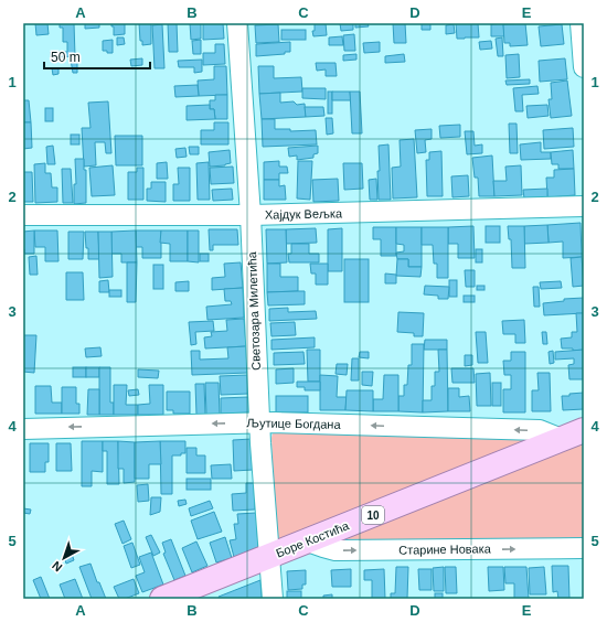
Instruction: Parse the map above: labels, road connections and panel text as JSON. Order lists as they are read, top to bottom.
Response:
{
  "streets": {
    "main road": ["10", "Боре Костића"],
    "street": [
      "Хајдук Вељка",
      "Светозара Милетића",
      "Љутице Богдана",
      "Старине Новака"
    ]
  },
  "crossings": [
    ["Хајдук Вељка", "Светозара Милетића"],
    ["Светозара Милетића", "Љутице Богдана"],
    ["Светозара Милетића", "Боре Костића"],
    ["Љутице Богдана", "Боре Костића"],
    ["Боре Костића", "Старине Новака"]
  ],
  "one_way": ["Љутице Богдана", "Старине Новака"],
  "scale_bar": "50 m",
  "north": "bottom left",
  "grid": {
    "columns": [
      "A",
      "B",
      "C",
      "D",
      "E"
    ],
    "rows": [
      "1",
      "2",
      "3",
      "4",
      "5"
    ]
  }
}
